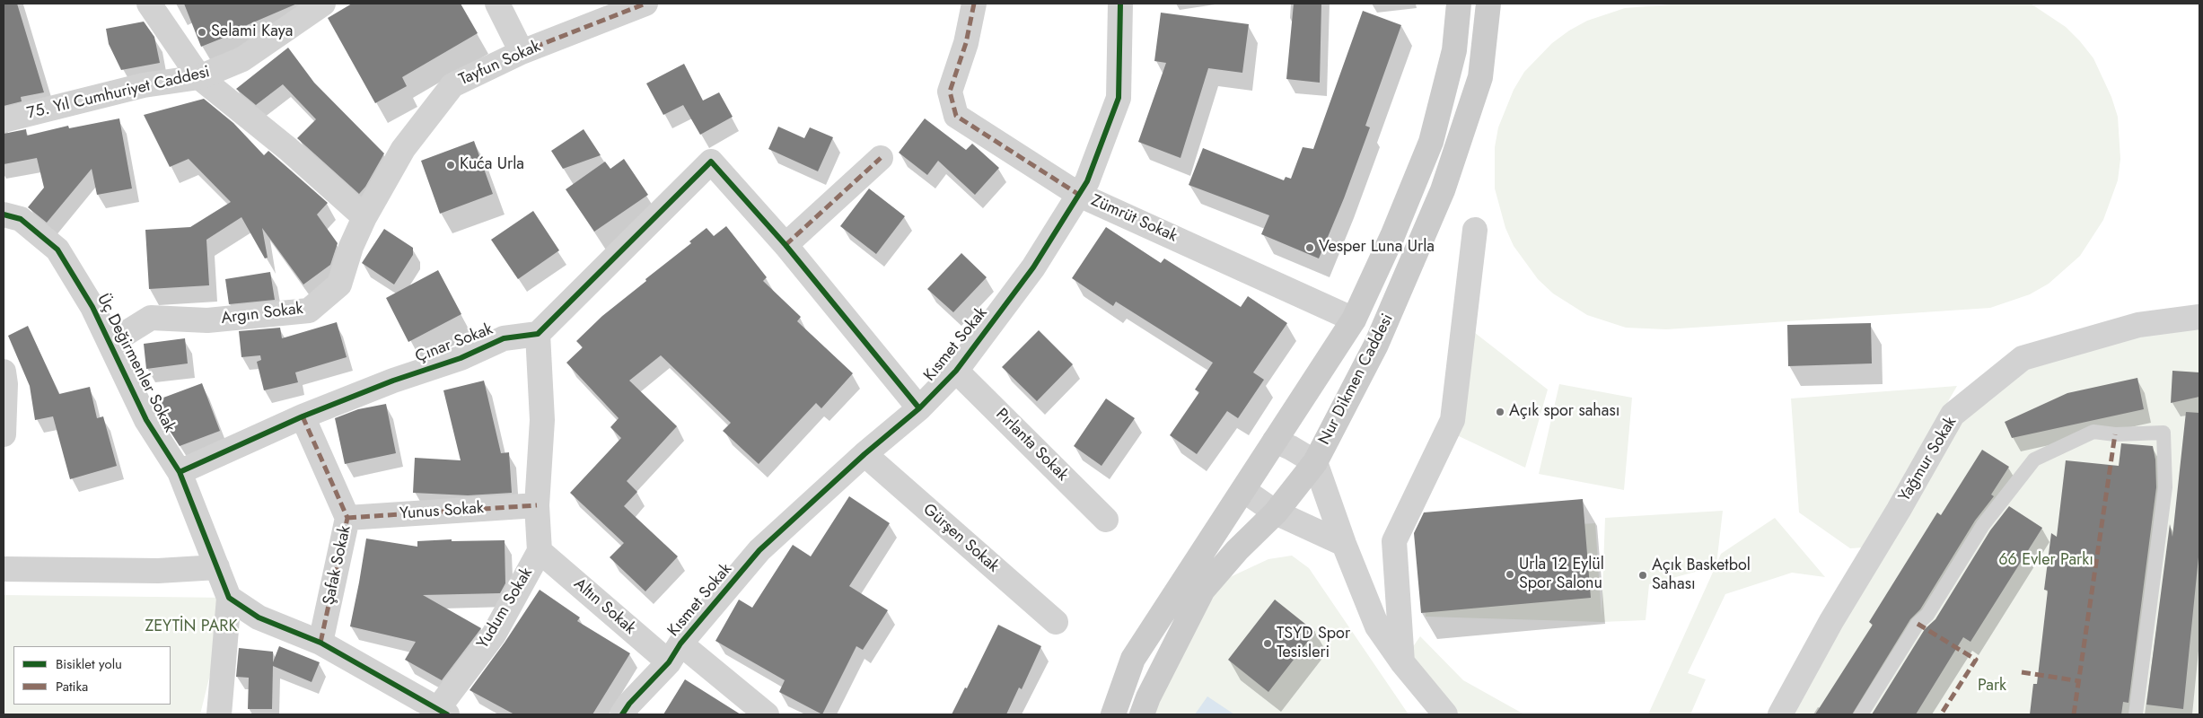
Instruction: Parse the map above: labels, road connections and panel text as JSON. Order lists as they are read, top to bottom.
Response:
{
  "streets": {
    "main road": ["Nur Dikmen Caddesi"],
    "street": [
      "Tayfun Sokak",
      "75. Yıl Cumhuriyet Caddesi",
      "Zümrüt Sokak",
      "Argın Sokak",
      "Çınar Sokak",
      "Kısmet Sokak",
      "Üç Değirmenler Sokak",
      "Pırlanta Sokak",
      "Yağmur Sokak",
      "Yunus Sokak",
      "Gürşen Sokak",
      "Şafak Sokak",
      "Altın Sokak",
      "Yudum Sokak"
    ]
  },
  "crossings": [
    ["Tayfun Sokak", "Argın Sokak"],
    ["Zümrüt Sokak", "Kısmet Sokak"],
    ["Zümrüt Sokak", "Nur Dikmen Caddesi"],
    ["Argın Sokak", "Üç Değirmenler Sokak"],
    ["Çınar Sokak", "Üç Değirmenler Sokak"],
    ["Çınar Sokak", "Şafak Sokak"],
    ["Kısmet Sokak", "Pırlanta Sokak"],
    ["Kısmet Sokak", "Gürşen Sokak"],
    ["Kısmet Sokak", "Altın Sokak"],
    ["Yunus Sokak", "Şafak Sokak"],
    ["Altın Sokak", "Yudum Sokak"]
  ],
  "parks": ["66 Evler Parkı", "ZEYTİN PARK", "Park"],
  "places": [
    "Selami Kaya",
    "Kuća Urla",
    "Vesper Luna Urla",
    "Açık spor sahası",
    "Urla 12 Eylül Spor Salonu",
    "Açık Basketbol Sahası",
    "TSYD Spor Tesisleri"
  ],
  "legend": ["Bisiklet yolu", "Patika"]
}
